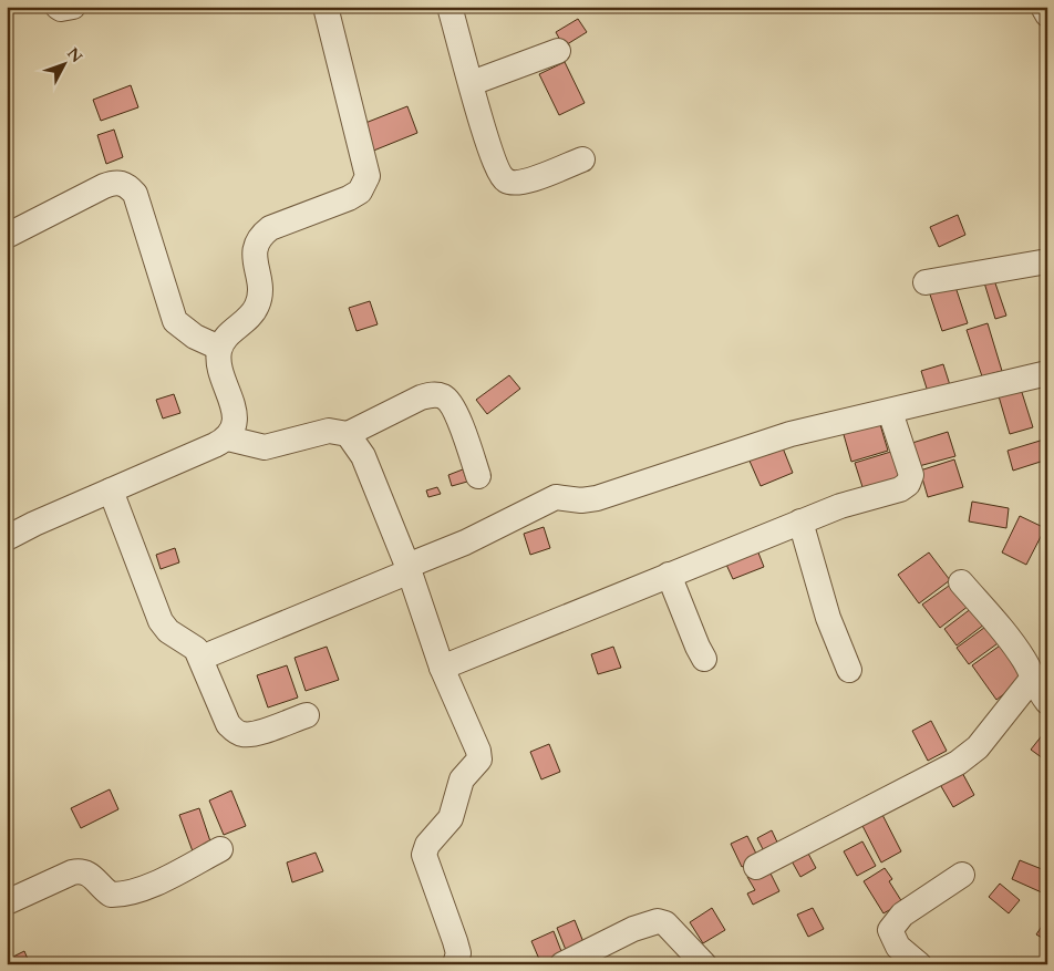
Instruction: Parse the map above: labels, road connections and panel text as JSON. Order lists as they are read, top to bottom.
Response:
{
  "north": "top right"
}
